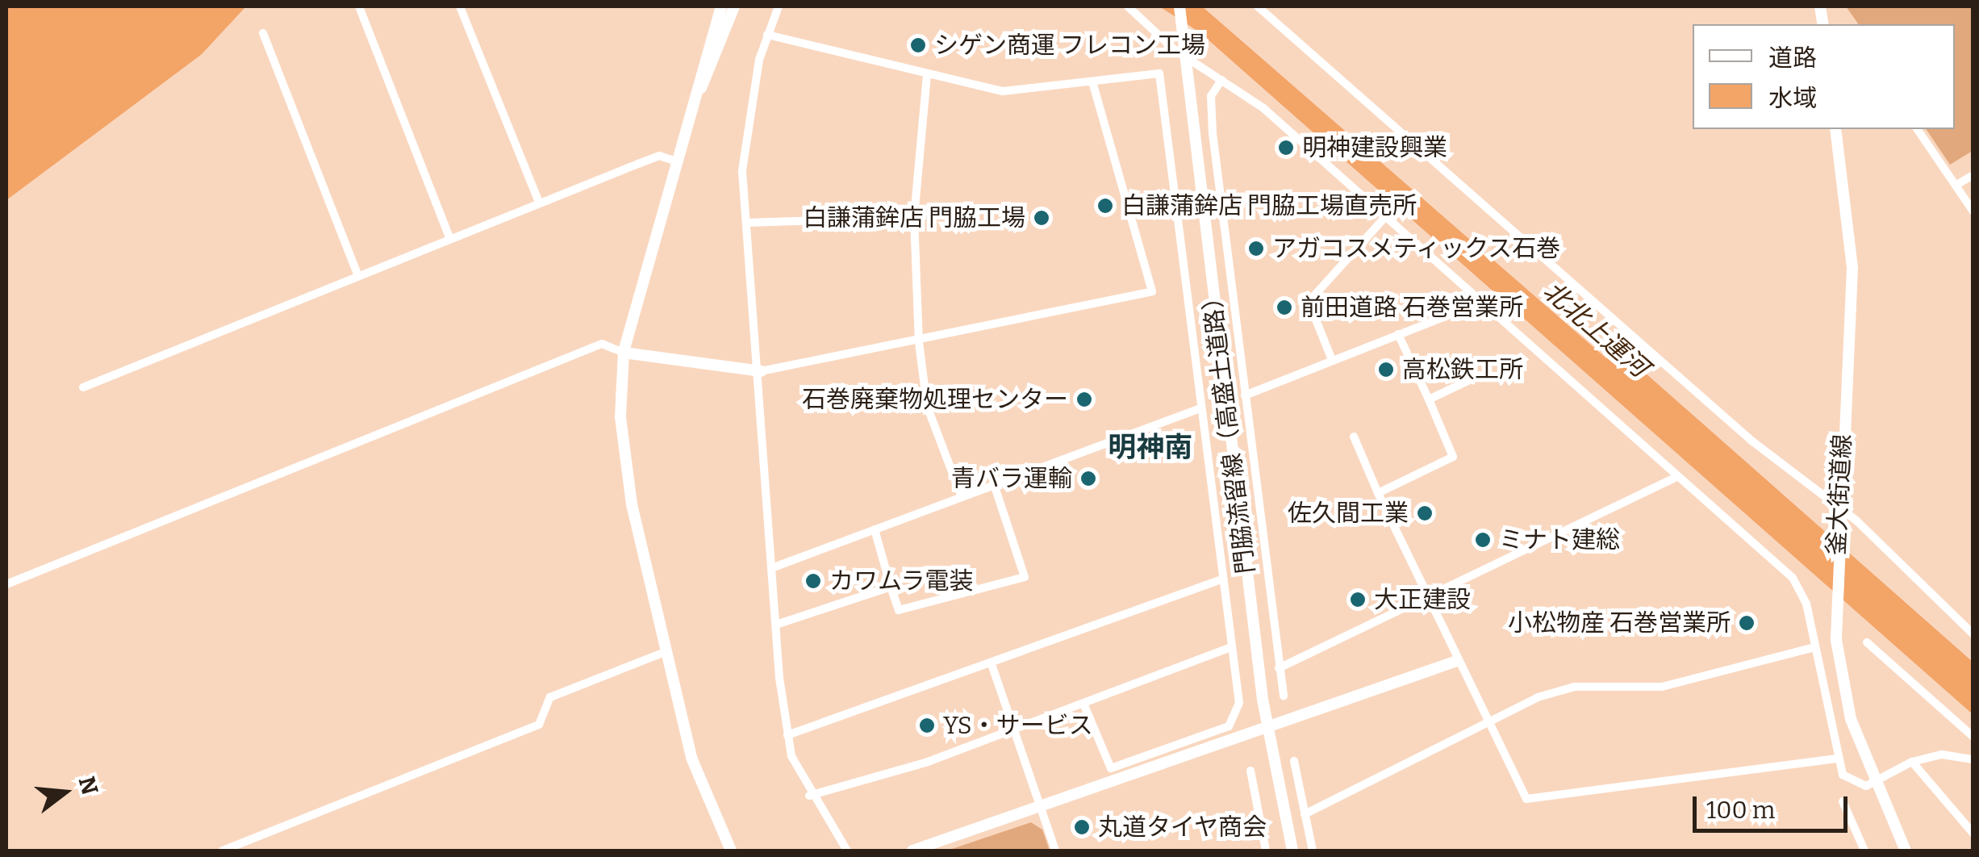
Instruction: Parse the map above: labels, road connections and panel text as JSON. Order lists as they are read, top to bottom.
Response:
{
  "streets": {
    "street": ["門脇流留線（高盛土道路）", "釜大街道線"]
  },
  "districts": ["明神南"],
  "water": ["北北上運河"],
  "places": [
    "シゲン商運 フレコン工場",
    "明神建設興業",
    "白謙蒲鉾店 門脇工場直売所",
    "白謙蒲鉾店 門脇工場",
    "アガコスメティックス石巻",
    "前田道路 石巻営業所",
    "高松鉄工所",
    "石巻廃棄物処理センター",
    "青バラ運輸",
    "佐久間工業",
    "ミナト建総",
    "カワムラ電装",
    "大正建設",
    "小松物産 石巻営業所",
    "YS・サービス",
    "丸道タイヤ商会"
  ],
  "legend": ["道路", "水域"],
  "scale_bar": "100 m",
  "north": "right"
}
